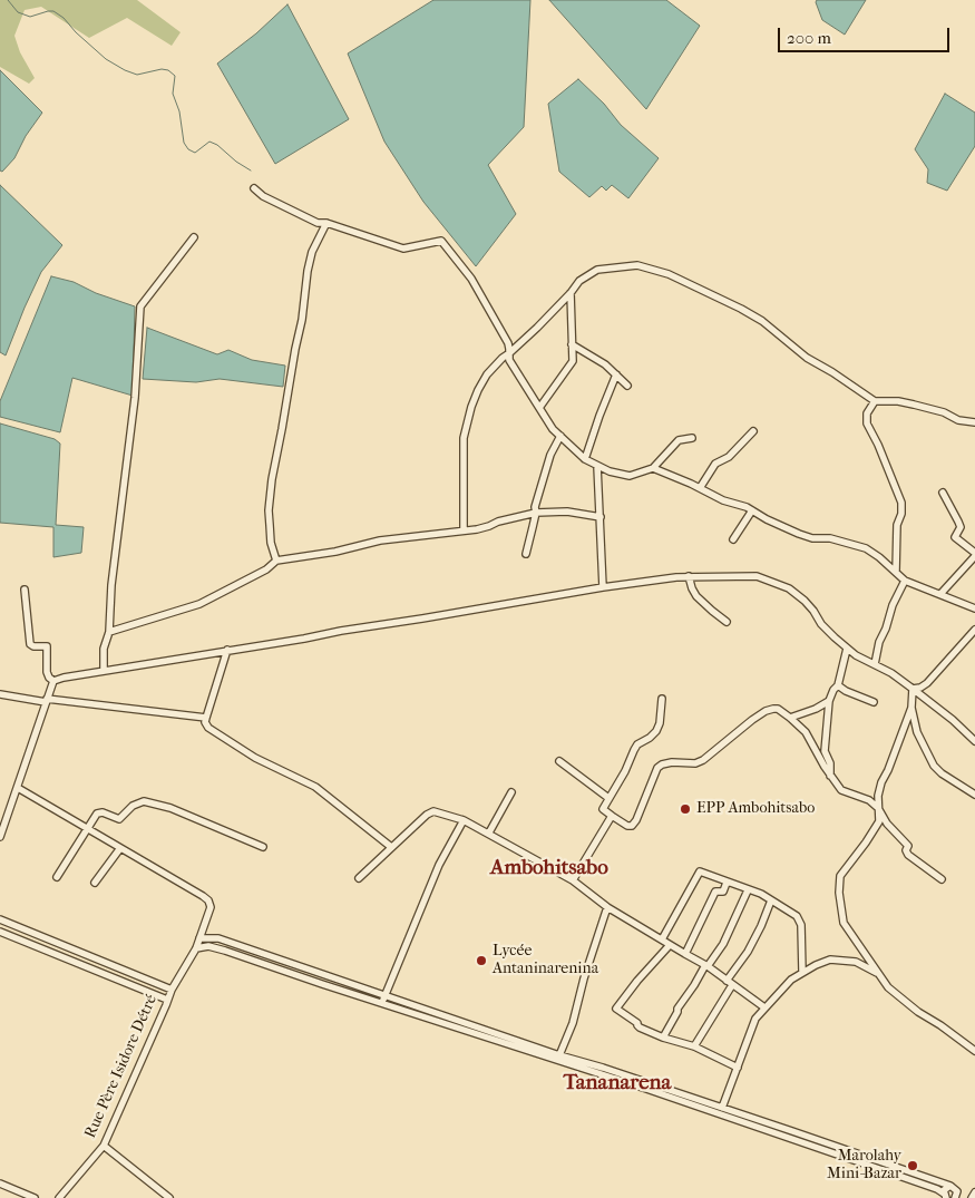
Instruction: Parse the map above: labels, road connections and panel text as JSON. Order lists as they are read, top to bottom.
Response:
{
  "streets": {
    "street": ["Rue Père Isidore Détré"]
  },
  "districts": ["Ambohitsabo", "Tananarena"],
  "places": ["EPP Ambohitsabo", "Lycée Antaninarenina", "Marolahy Mini-Bazar"],
  "scale_bar": "200 m"
}
